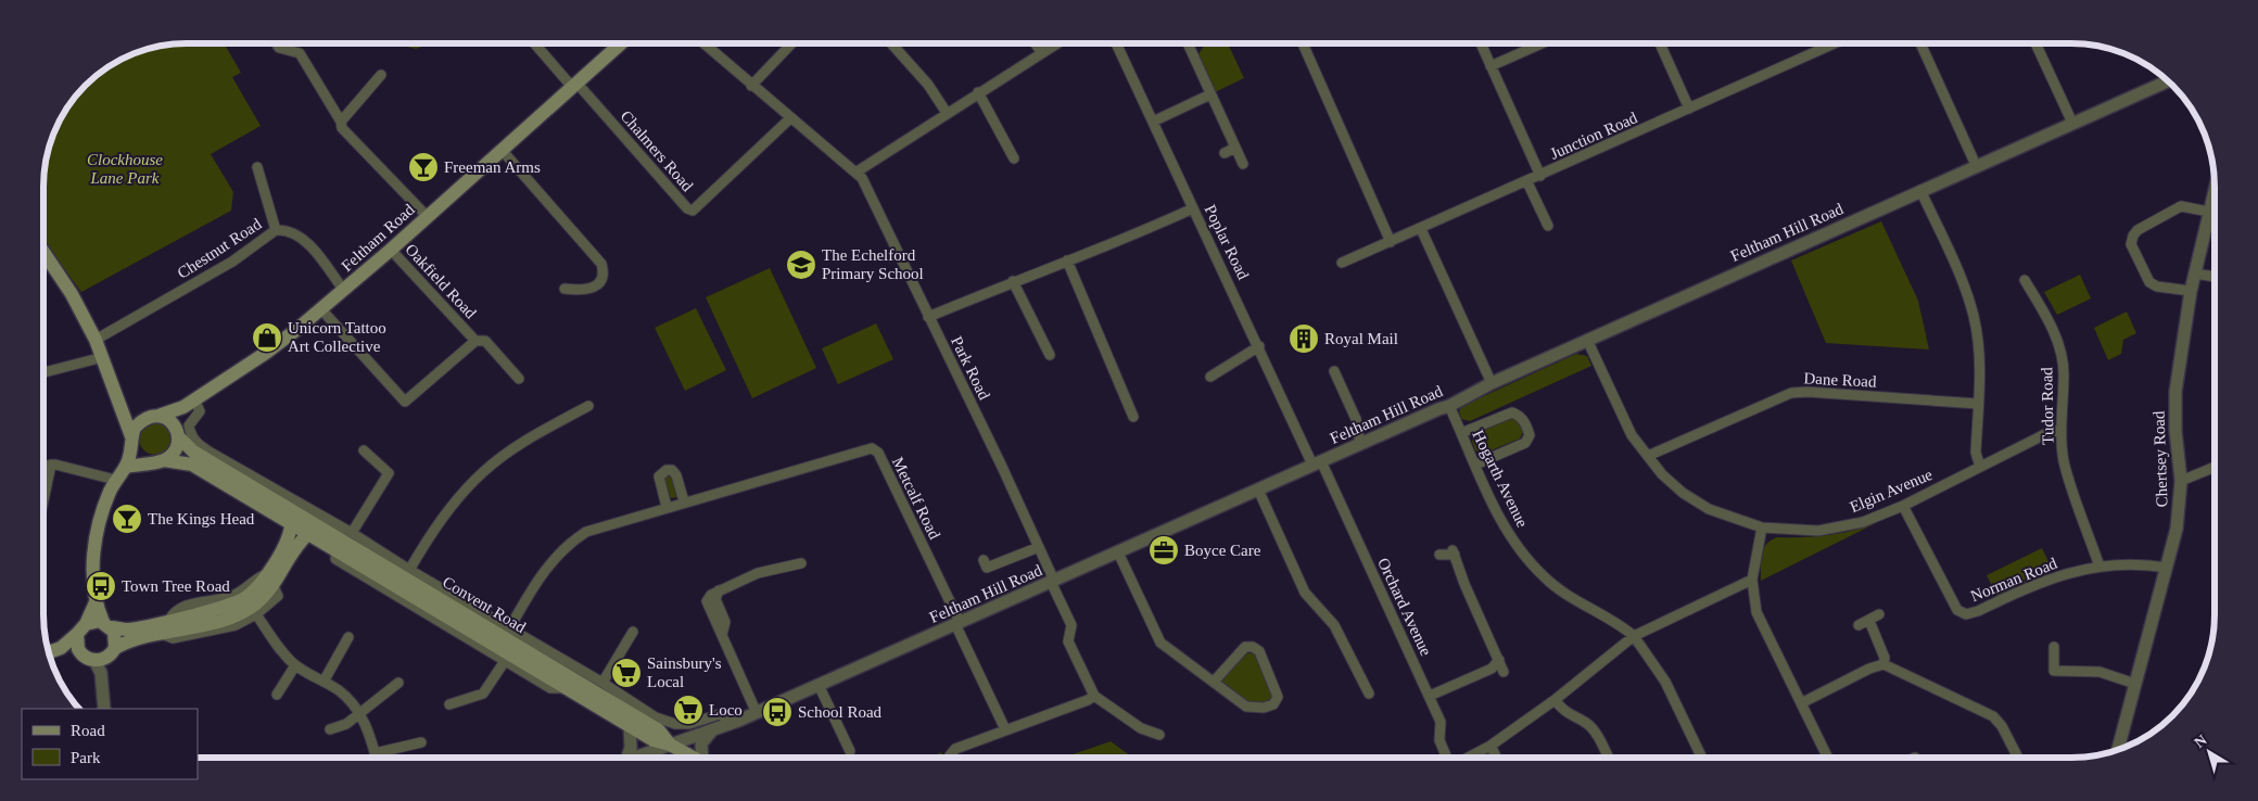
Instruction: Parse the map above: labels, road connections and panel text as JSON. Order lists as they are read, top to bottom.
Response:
{
  "streets": {
    "main road": ["Feltham Road", "Convent Road"],
    "street": [
      "Junction Road",
      "Chalmers Road",
      "Feltham Hill Road",
      "Poplar Road",
      "Chestnut Road",
      "Oakfield Road",
      "Park Road",
      "Dane Road",
      "Tudor Road",
      "Chertsey Road",
      "Hogarth Avenue",
      "Elgin Avenue",
      "Metcalf Road",
      "Norman Road",
      "Orchard Avenue"
    ]
  },
  "crossings": [
    ["Chalmers Road", "Feltham Road"],
    ["Chalmers Road", "Park Road"],
    ["Feltham Hill Road", "Poplar Road"],
    ["Feltham Hill Road", "Park Road"],
    ["Feltham Hill Road", "Hogarth Avenue"],
    ["Feltham Hill Road", "Elgin Avenue"],
    ["Feltham Hill Road", "Metcalf Road"],
    ["Feltham Hill Road", "Convent Road"],
    ["Feltham Hill Road", "Orchard Avenue"],
    ["Feltham Road", "Chestnut Road"],
    ["Feltham Road", "Oakfield Road"],
    ["Feltham Road", "Convent Road"],
    ["Poplar Road", "Orchard Avenue"],
    ["Dane Road", "Elgin Avenue"],
    ["Tudor Road", "Elgin Avenue"],
    ["Tudor Road", "Norman Road"],
    ["Chertsey Road", "Norman Road"],
    ["Elgin Avenue", "Norman Road"],
    ["Metcalf Road", "Convent Road"]
  ],
  "parks": ["Clockhouse Lane Park"],
  "places": {
    "bar": ["Freeman Arms", "The Kings Head"],
    "school or university": ["The Echelford Primary School"],
    "shop": ["Unicorn Tattoo Art Collective"],
    "building": ["Royal Mail"],
    "office": ["Boyce Care"],
    "bus stop": ["Town Tree Road", "School Road"],
    "supermarket": ["Sainsbury's Local", "Loco"]
  },
  "legend": ["Road", "Park"],
  "north": "top left"
}
